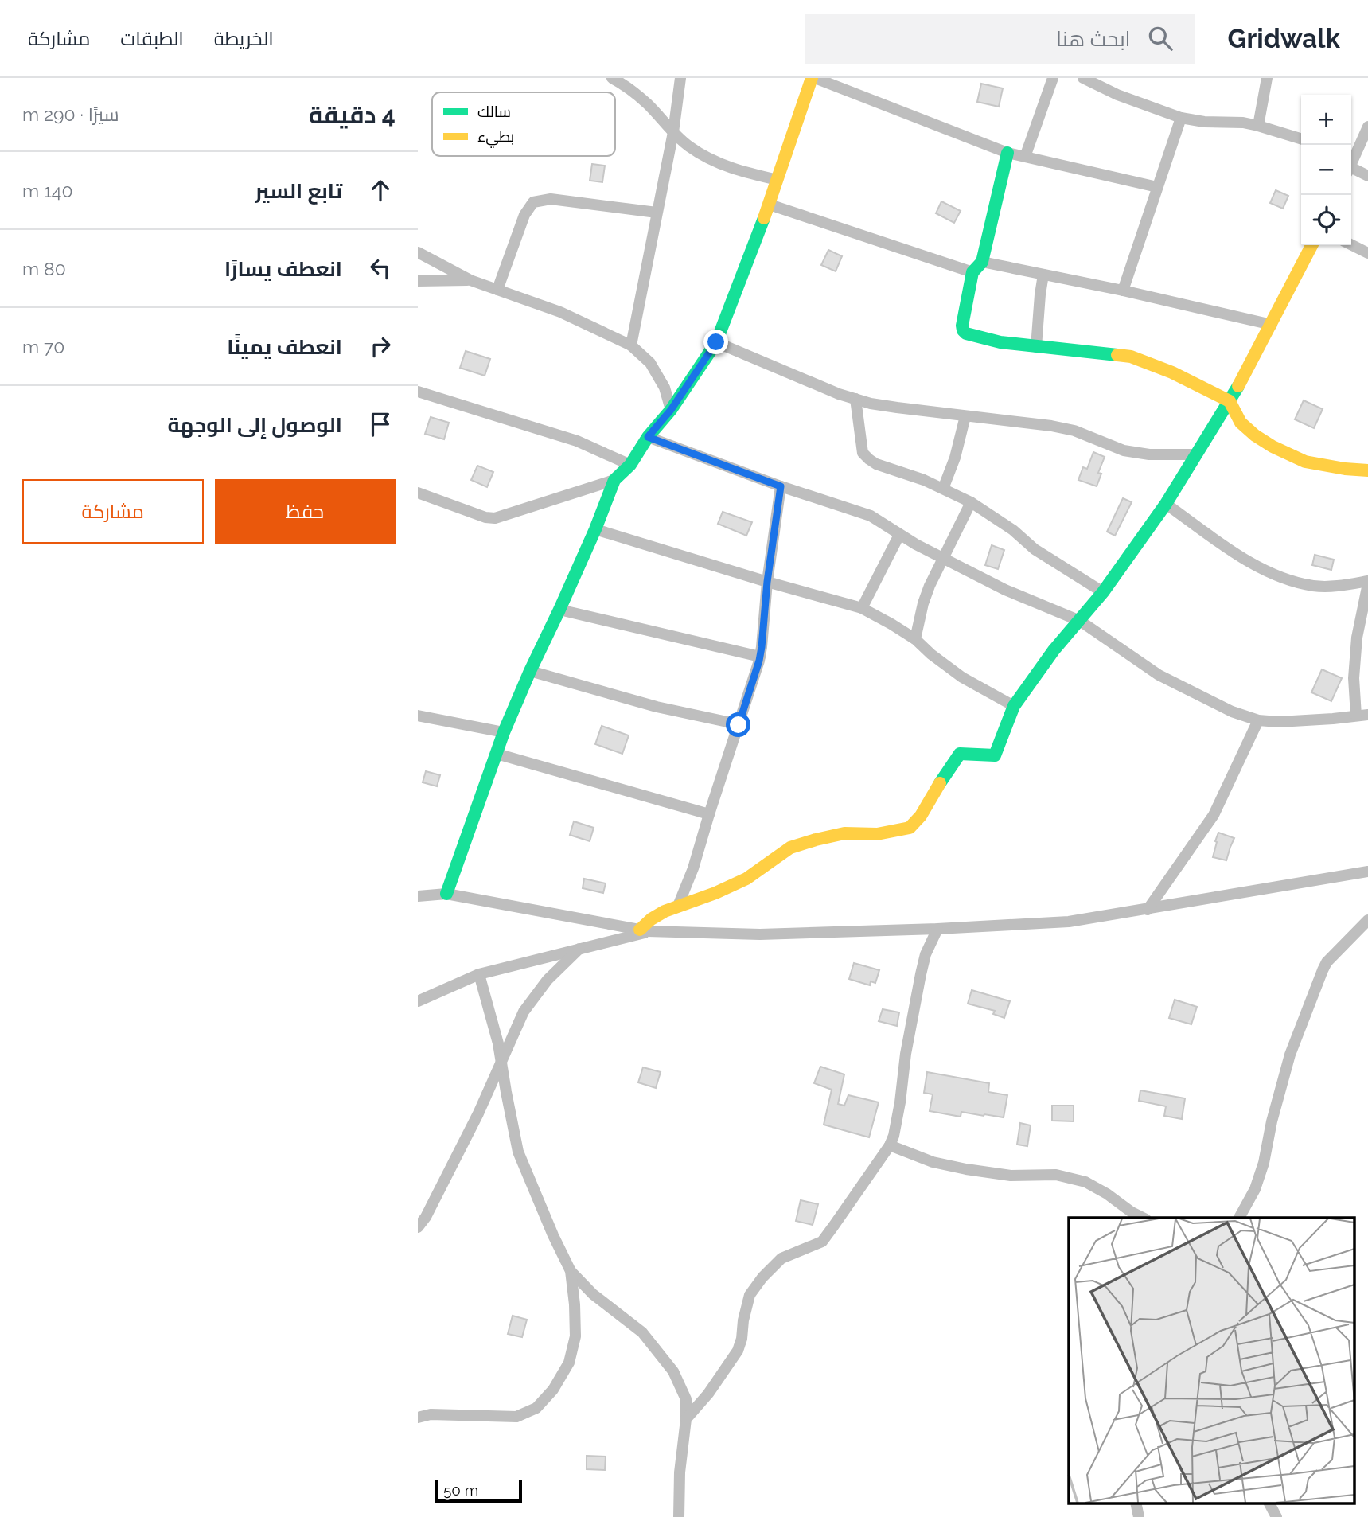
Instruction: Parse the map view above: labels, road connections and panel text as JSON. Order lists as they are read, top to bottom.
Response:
{
  "legend": ["سالك", "بطيء"],
  "scale_bar": "50 m",
  "page": {
    "header": "Gridwalk",
    "search": "ابحث هنا",
    "nav": ["الخريطة", "الطبقات", "مشاركة"],
    "heading": ["4 دقيقة", "سيرًا · 290 m"],
    "map_buttons": ["+", "−"],
    "list": [
      ["تابع السير", "140 m"],
      ["انعطف يسارًا", "80 m"],
      ["انعطف يمينًا", "70 m"],
      "الوصول إلى الوجهة"
    ],
    "buttons": ["حفظ", "مشاركة"],
    "scale": "50 m"
  }
}
